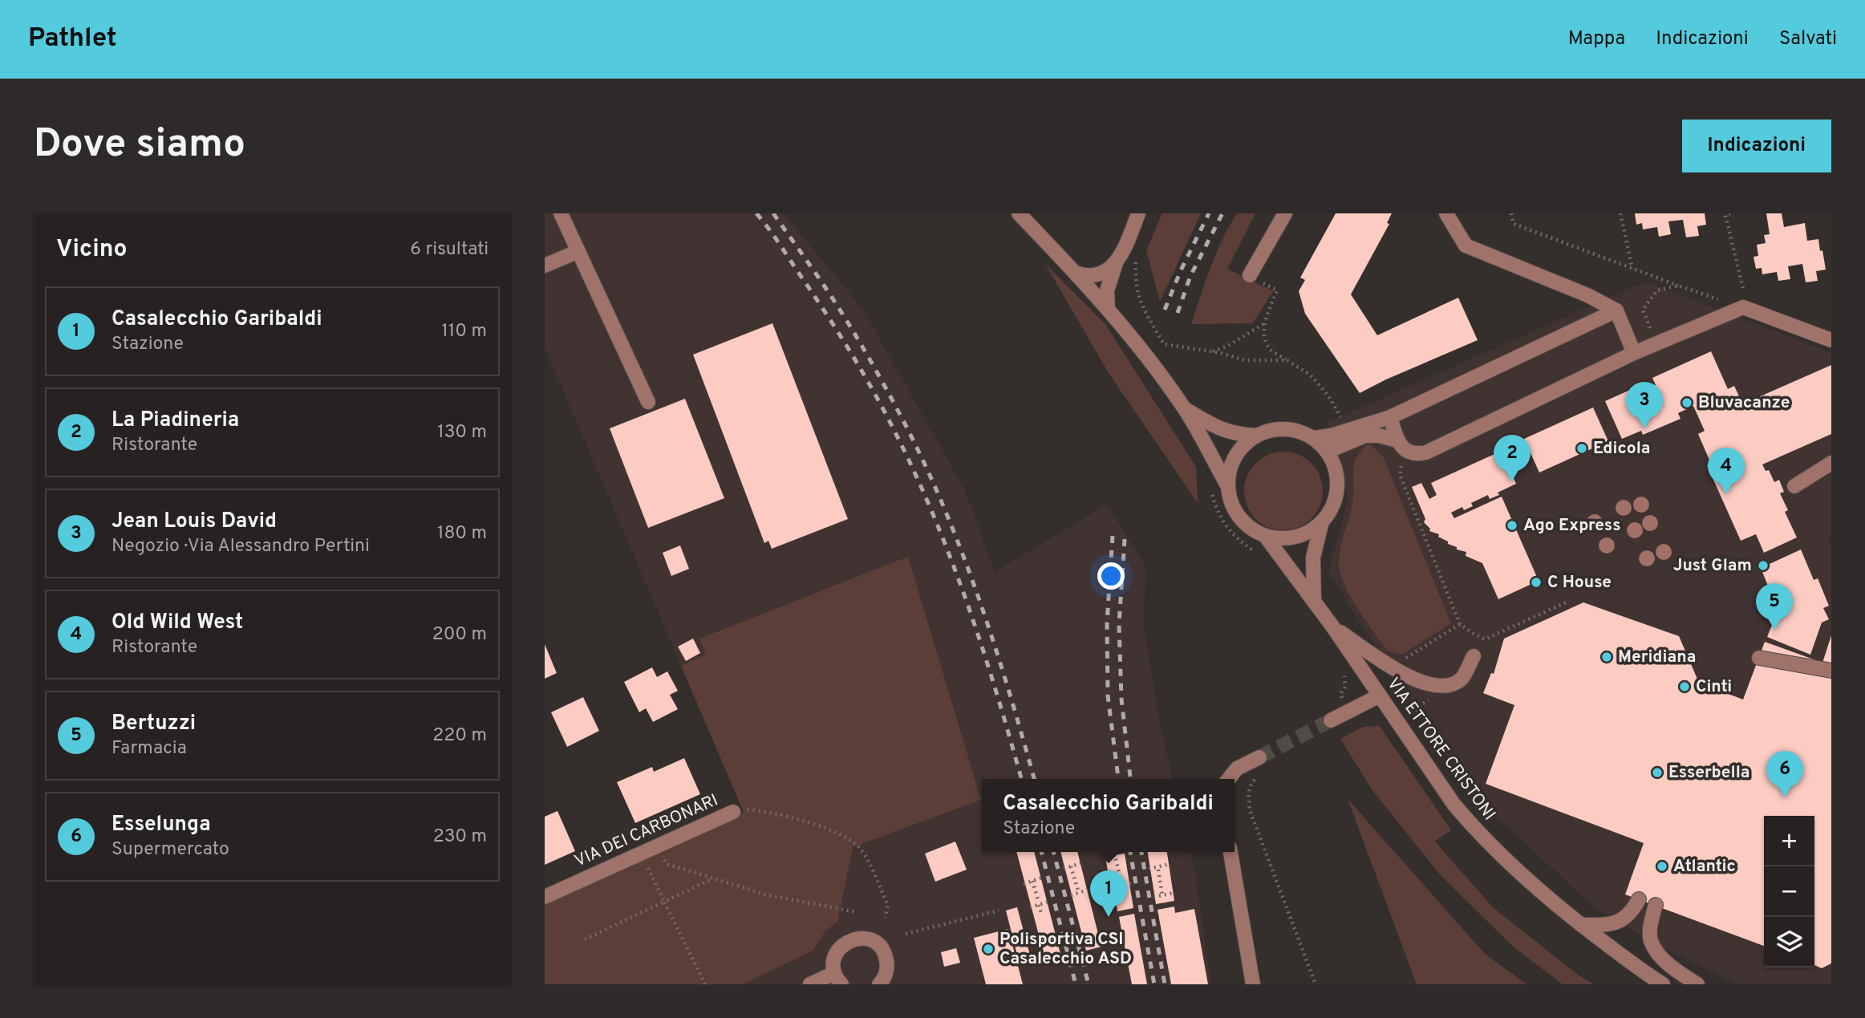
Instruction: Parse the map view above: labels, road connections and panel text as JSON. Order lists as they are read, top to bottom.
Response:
{
  "streets": {
    "street": ["VIA ETTORE CRISTONI", "VIA DEI CARBONARI"]
  },
  "places": [
    "Bluvacanze",
    "Edicola",
    "Ago Express",
    "Just Glam",
    "C House",
    "Meridiana",
    "Cinti",
    "Esserbella",
    "Atlantic",
    "Polisportiva CSI Casalecchio ASD"
  ],
  "page": {
    "header": "Pathlet",
    "nav": ["Mappa", "Indicazioni", "Salvati"],
    "buttons": "Indicazioni",
    "title": "Dove siamo",
    "heading": ["Vicino", "6 risultati"],
    "list": [
      {
        "mark": "1",
        "name": "Casalecchio Garibaldi",
        "note": "Stazione",
        "value": "110 m"
      },
      {
        "mark": "2",
        "name": "La Piadineria",
        "note": "Ristorante",
        "value": "130 m"
      },
      {
        "mark": "3",
        "name": "Jean Louis David",
        "note": "Negozio · Via Alessandro Pertini",
        "value": "180 m"
      },
      {
        "mark": "4",
        "name": "Old Wild West",
        "note": "Ristorante",
        "value": "200 m"
      },
      {
        "mark": "5",
        "name": "Bertuzzi",
        "note": "Farmacia",
        "value": "220 m"
      },
      {
        "mark": "6",
        "name": "Esselunga",
        "note": "Supermercato",
        "value": "230 m"
      }
    ],
    "pins": [
      "3",
      "2",
      "4",
      "5",
      "6",
      "1"
    ],
    "popup": ["Casalecchio Garibaldi", "Stazione"],
    "map_buttons": ["+", "−"]
  }
}
